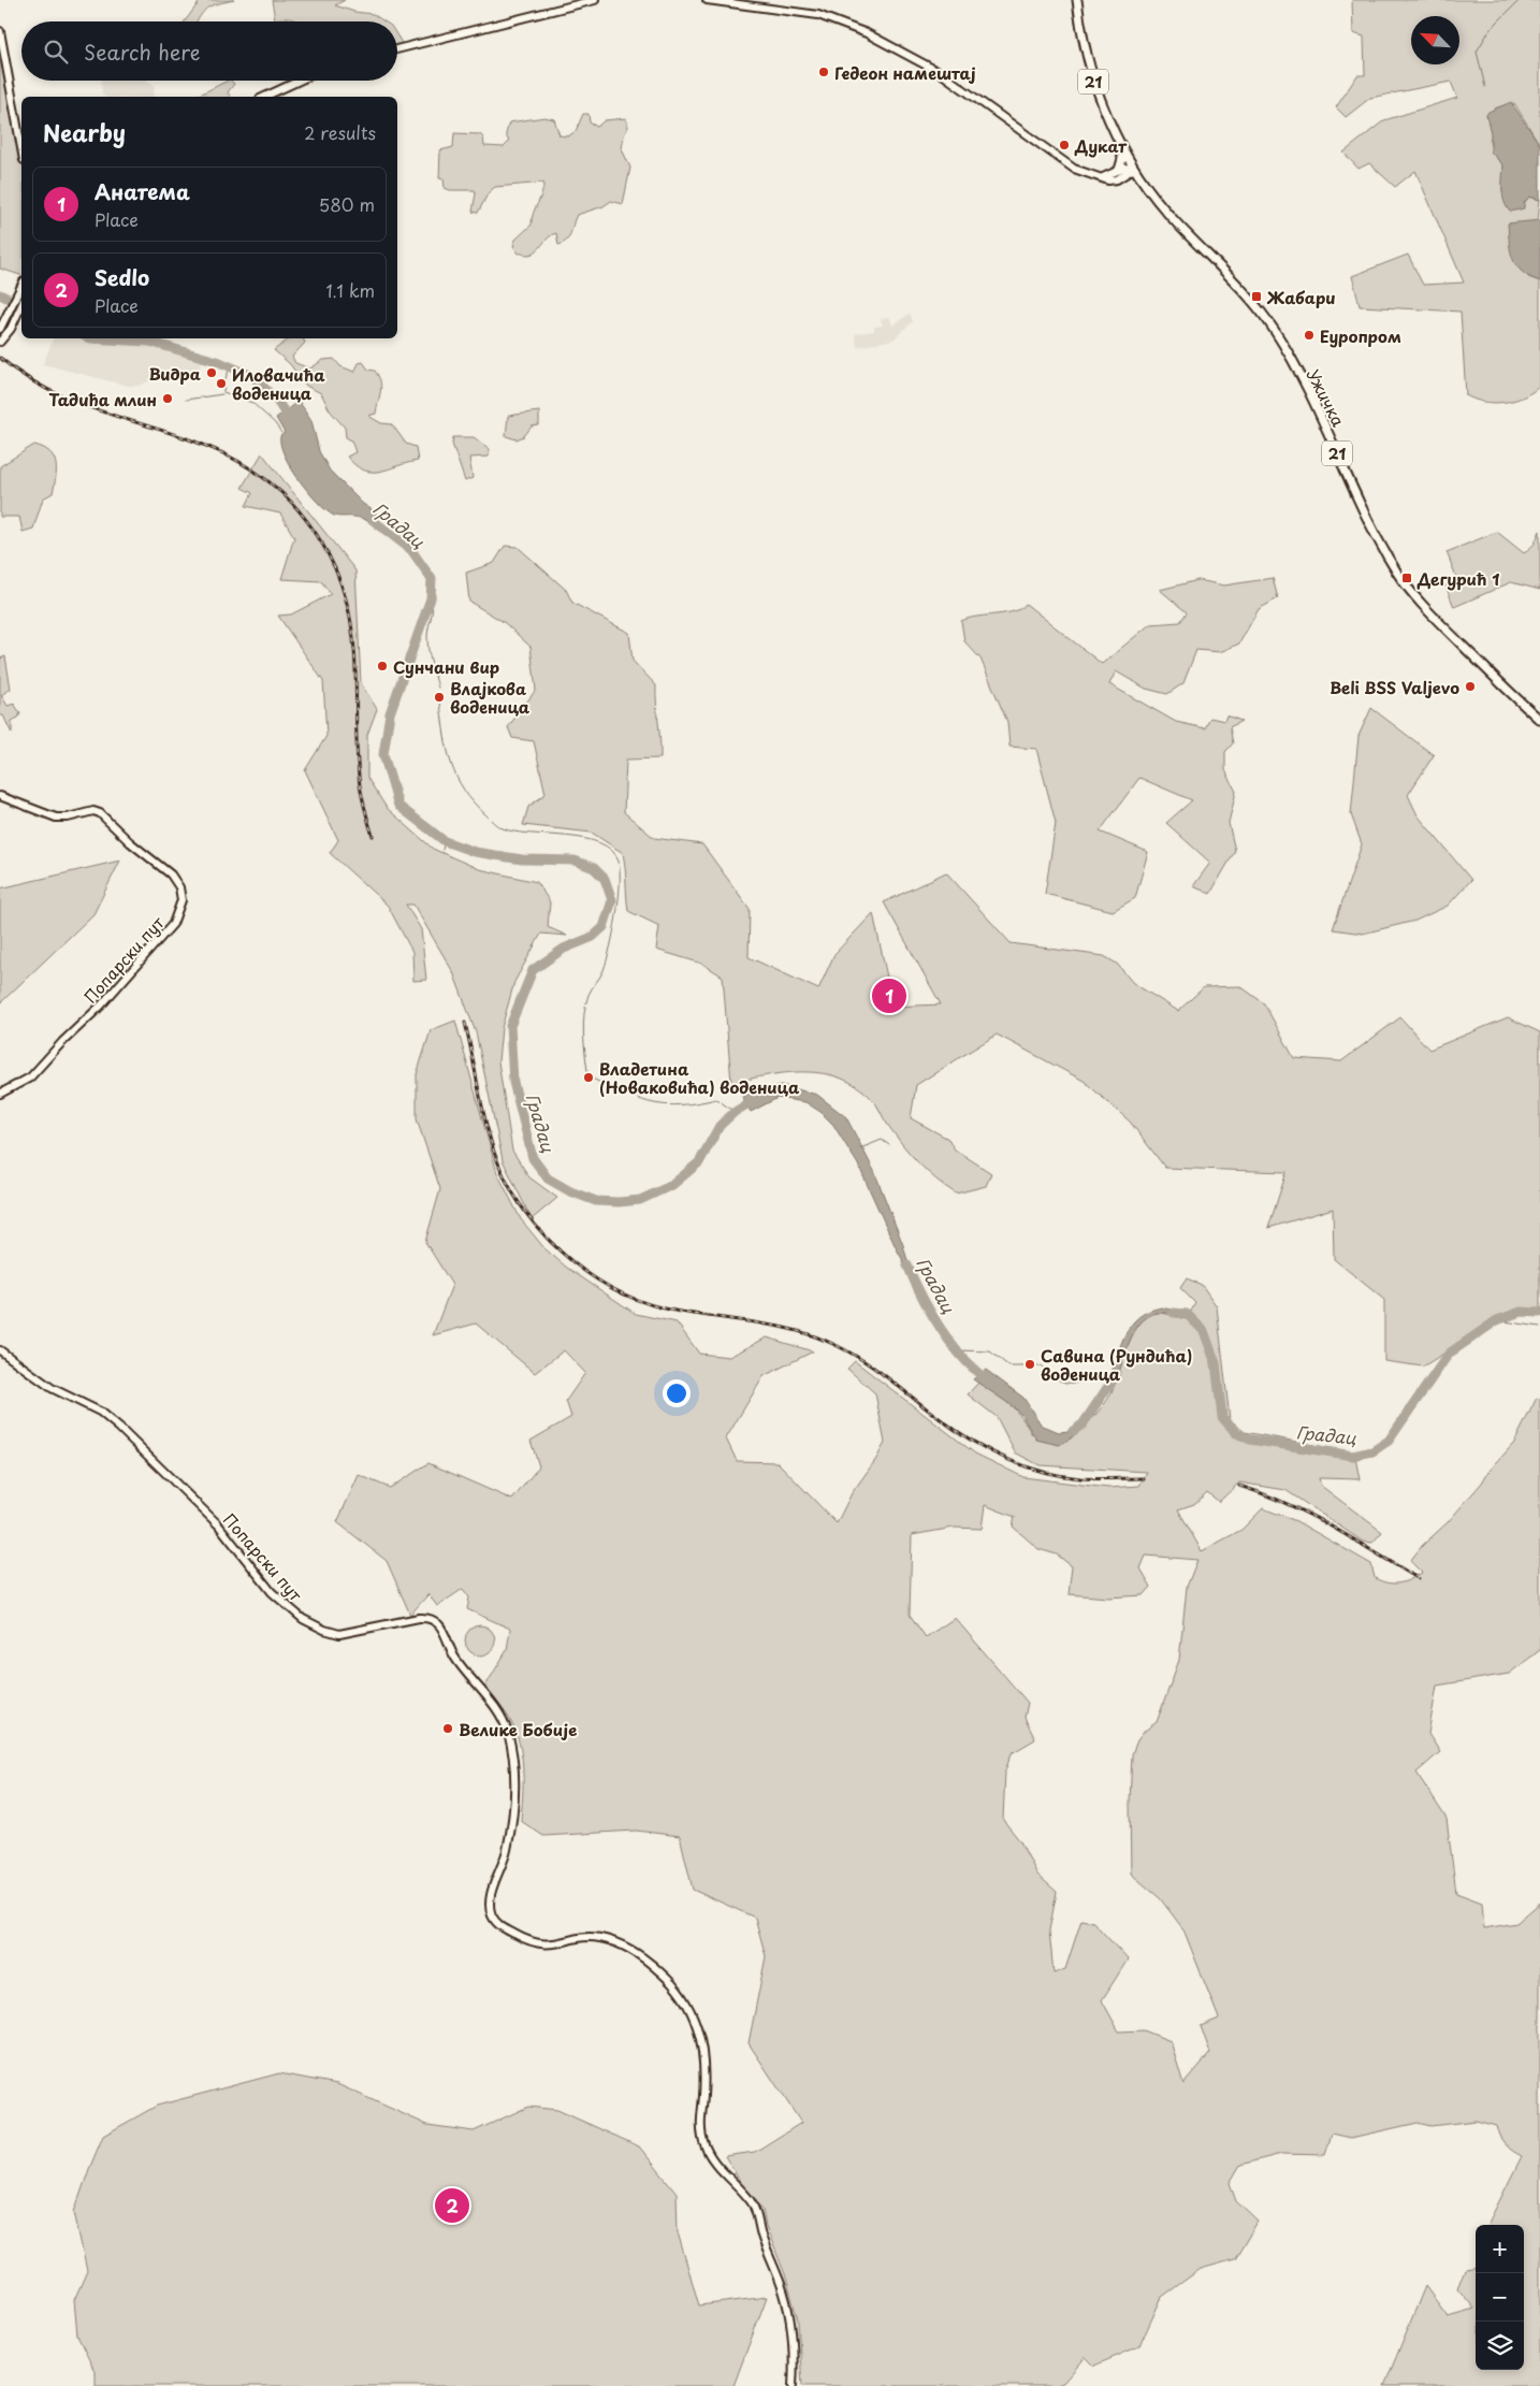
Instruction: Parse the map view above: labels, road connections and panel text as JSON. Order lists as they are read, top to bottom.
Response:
{
  "streets": {
    "main road": ["21", "Ужичка"],
    "street": ["Попарски пут"]
  },
  "crossings": [
    ["21", "Ужичка"]
  ],
  "water": ["Градац"],
  "places": {
    "other": [
      "Гедеон намештај",
      "Дукат",
      "Еуропром",
      "Видра",
      "Иловачића воденица",
      "Тадића млин",
      "Сунчани вир",
      "Beli BSS Valjevo",
      "Влајкова воденица",
      "Владетина (Новаковића) воденица",
      "Савина (Рундића) воденица",
      "Велике Бобије"
    ],
    "transit": ["Жабари", "Дегурић 1"]
  },
  "north": "top left",
  "page": {
    "search": "Search here",
    "heading": ["Nearby", "2 results"],
    "list": [
      {
        "mark": "1",
        "name": "Анатема",
        "note": "Place",
        "value": "580 m"
      },
      {
        "mark": "2",
        "name": "Sedlo",
        "note": "Place",
        "value": "1.1 km"
      }
    ],
    "pins": ["1", "2"],
    "map_buttons": ["+", "−"]
  }
}
